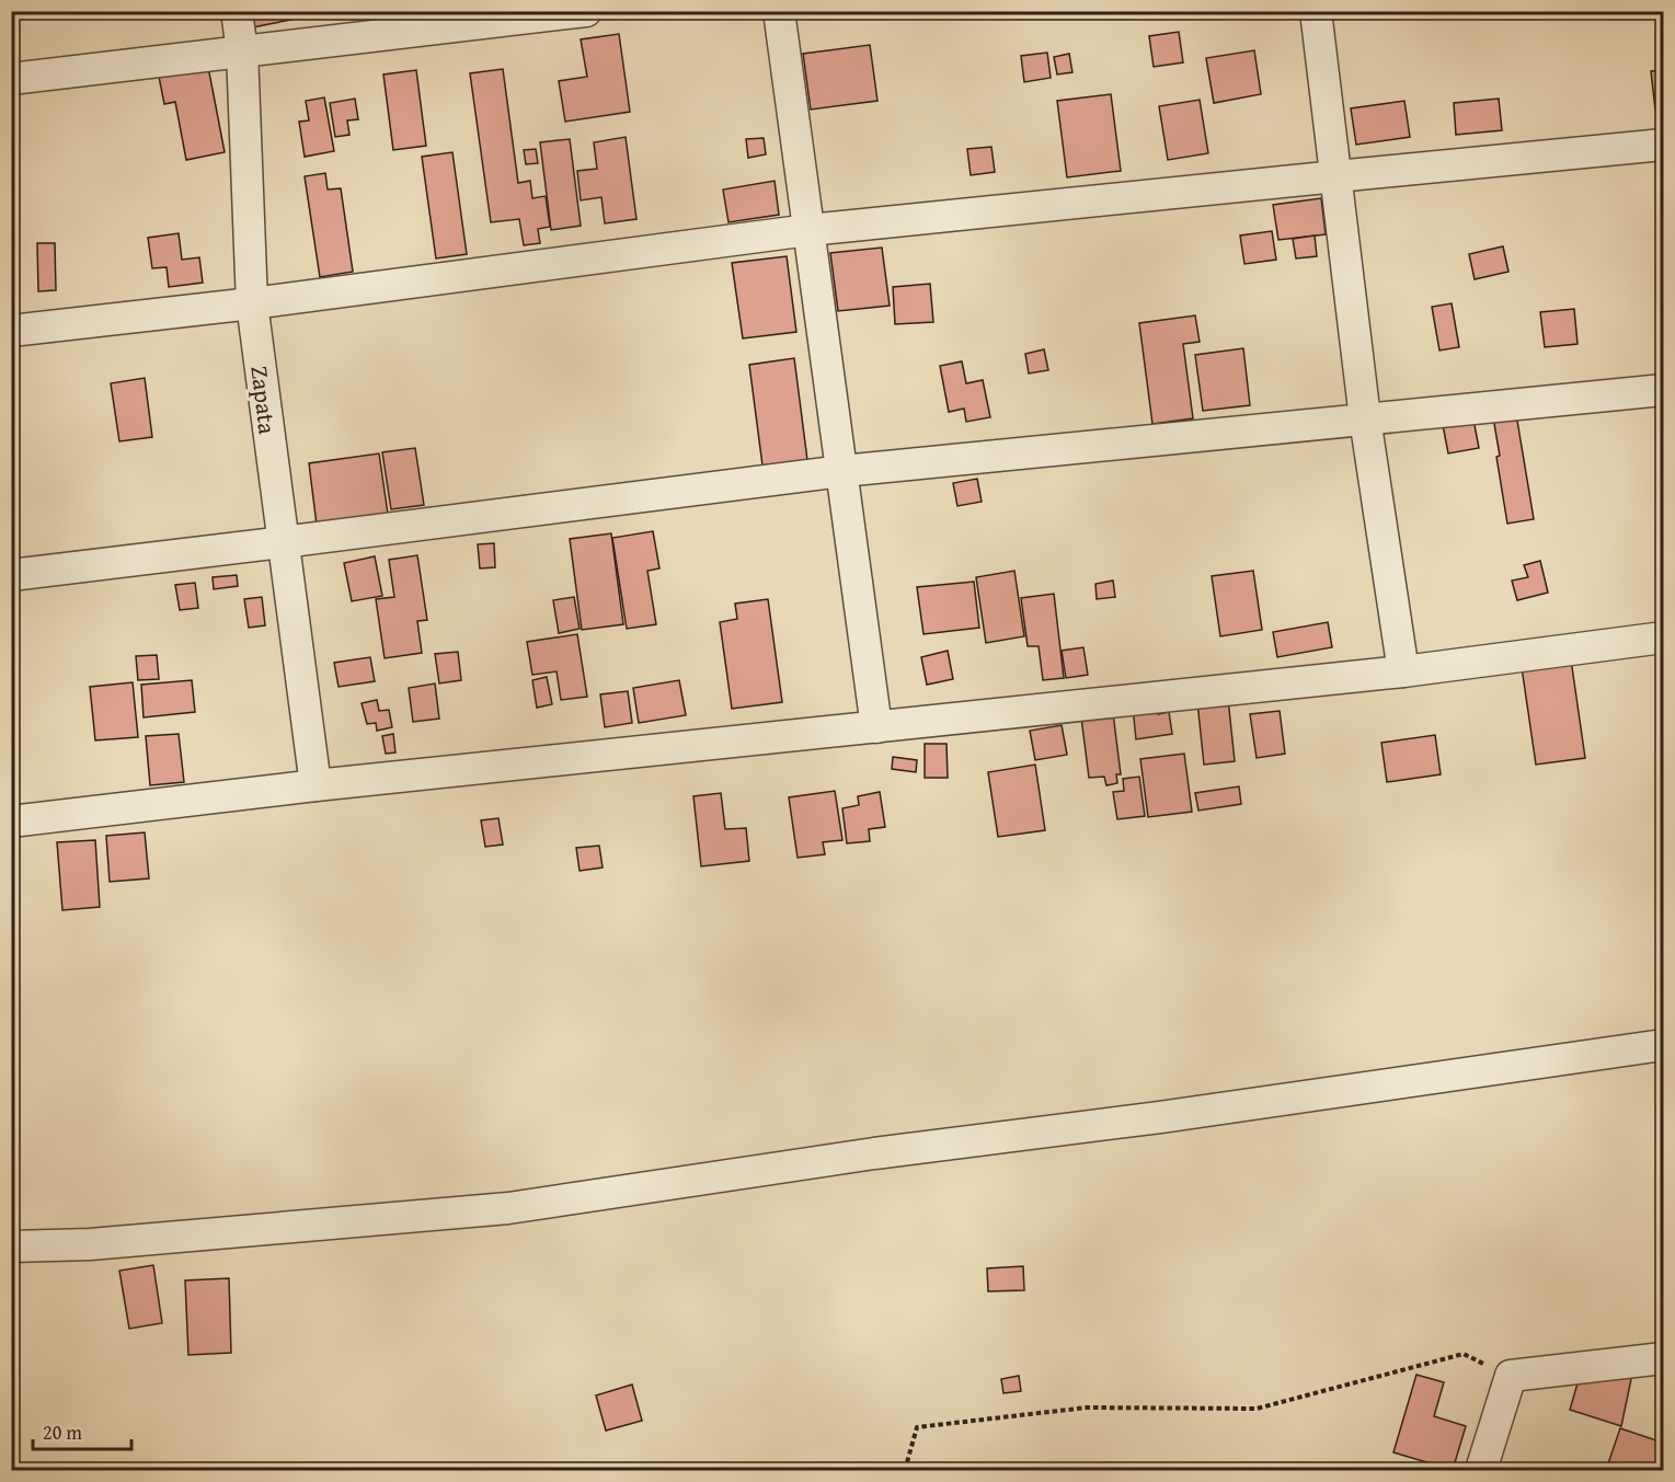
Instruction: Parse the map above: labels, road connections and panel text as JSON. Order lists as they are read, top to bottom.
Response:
{
  "streets": {
    "street": ["Zapata"]
  },
  "scale_bar": "20 m"
}
